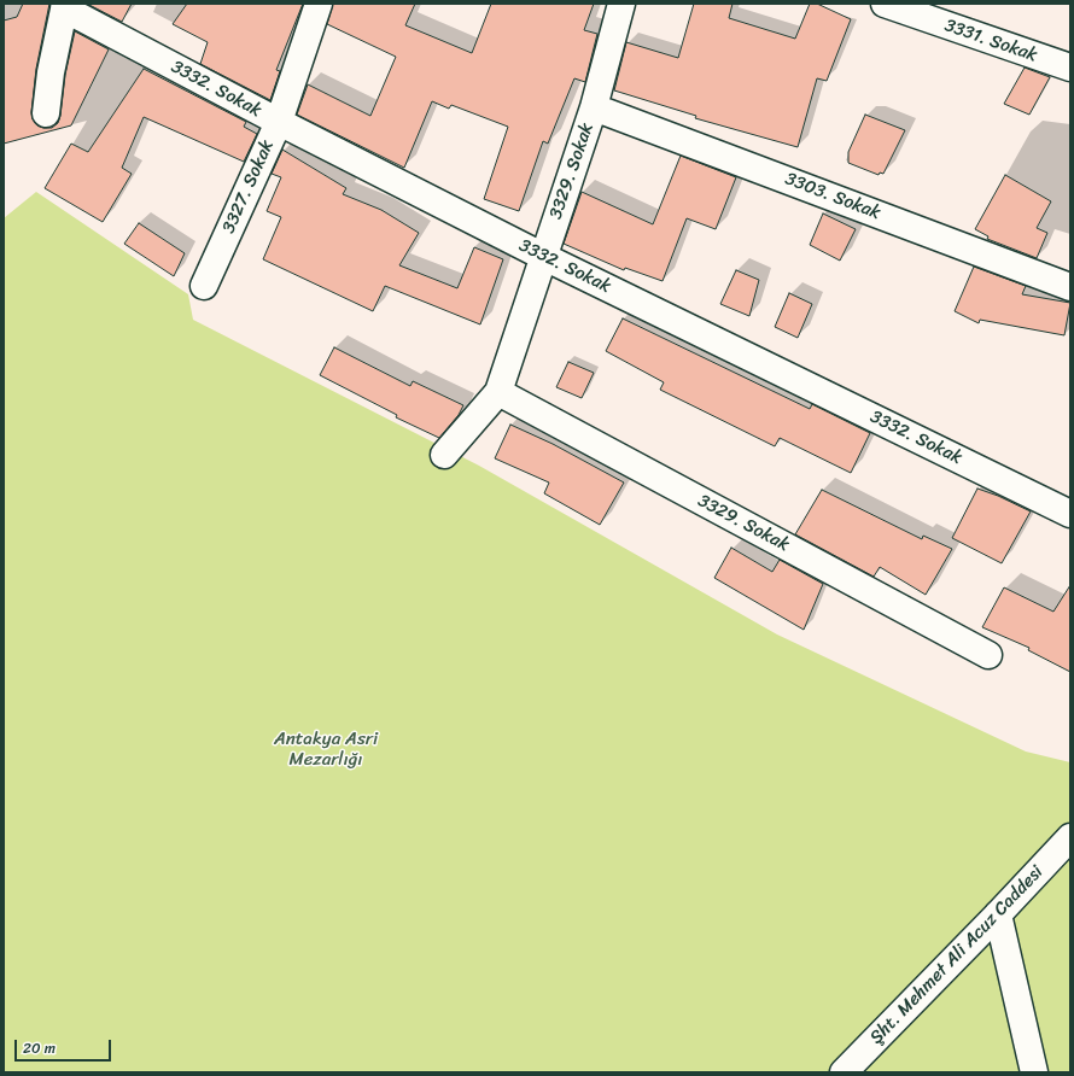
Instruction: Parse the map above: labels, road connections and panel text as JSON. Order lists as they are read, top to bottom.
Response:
{
  "streets": {
    "street": [
      "3331. Sokak",
      "3332. Sokak",
      "3329. Sokak",
      "3327. Sokak",
      "3303. Sokak",
      "Şht. Mehmet Ali Acuz Caddesi"
    ]
  },
  "crossings": [
    ["3332. Sokak", "3329. Sokak"],
    ["3332. Sokak", "3327. Sokak"],
    ["3329. Sokak", "3303. Sokak"]
  ],
  "parks": ["Antakya Asri Mezarlığı"],
  "scale_bar": "20 m"
}
